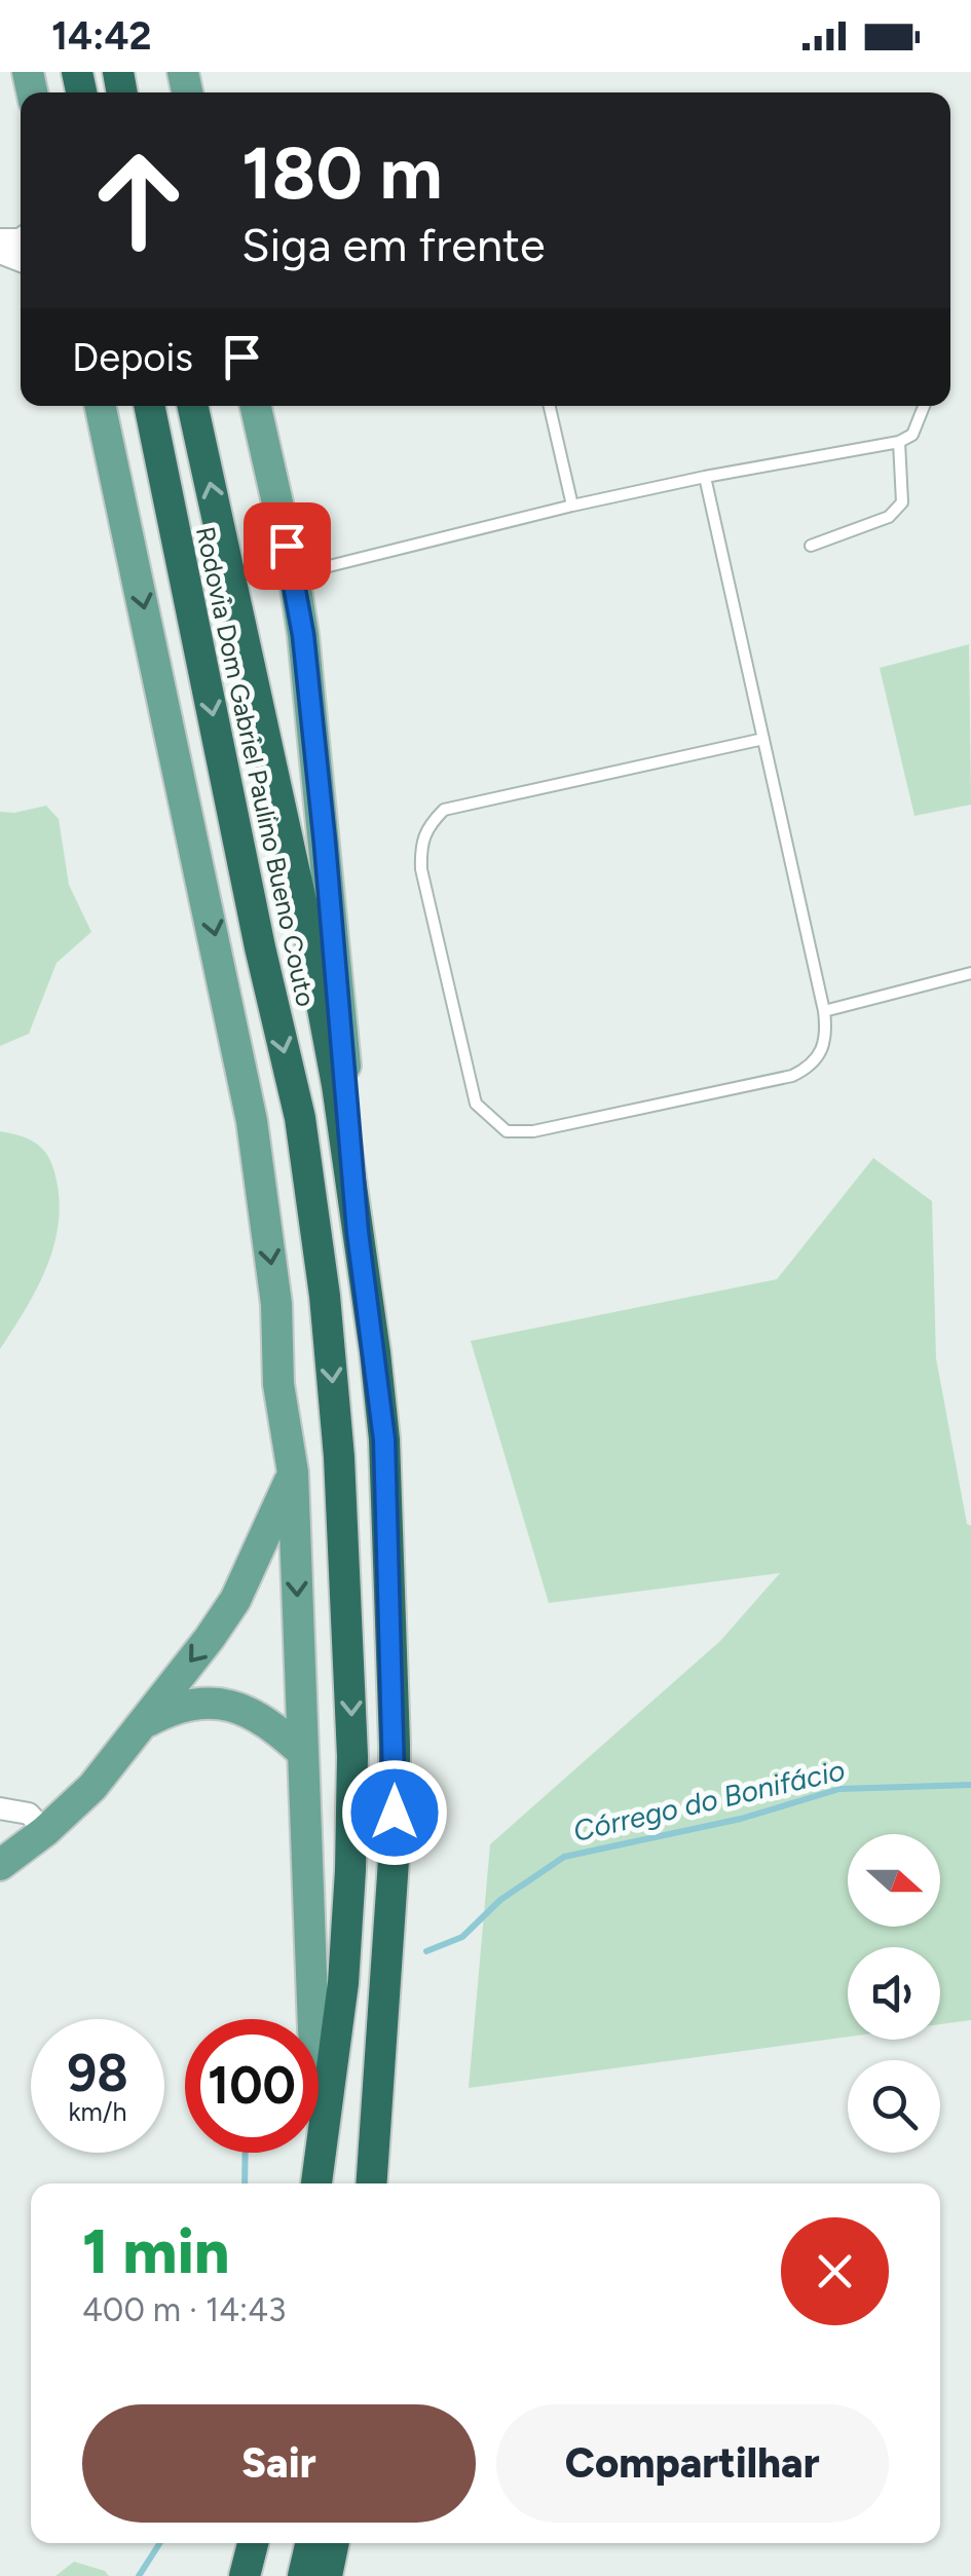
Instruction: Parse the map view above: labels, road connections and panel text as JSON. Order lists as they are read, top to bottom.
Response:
{
  "streets": {
    "highway": ["Rodovia Dom Gabriel Paulino Bueno Couto"]
  },
  "water": ["Córrego do Bonifácio"],
  "north": "right",
  "page": {
    "status": "14:42",
    "turn": ["180 m", "Siga em frente"],
    "then": "Depois",
    "speed": "98 km/h",
    "limit": "100",
    "heading": ["1 min", "400 m · 14:43"],
    "buttons": ["Sair", "Compartilhar"]
  }
}
